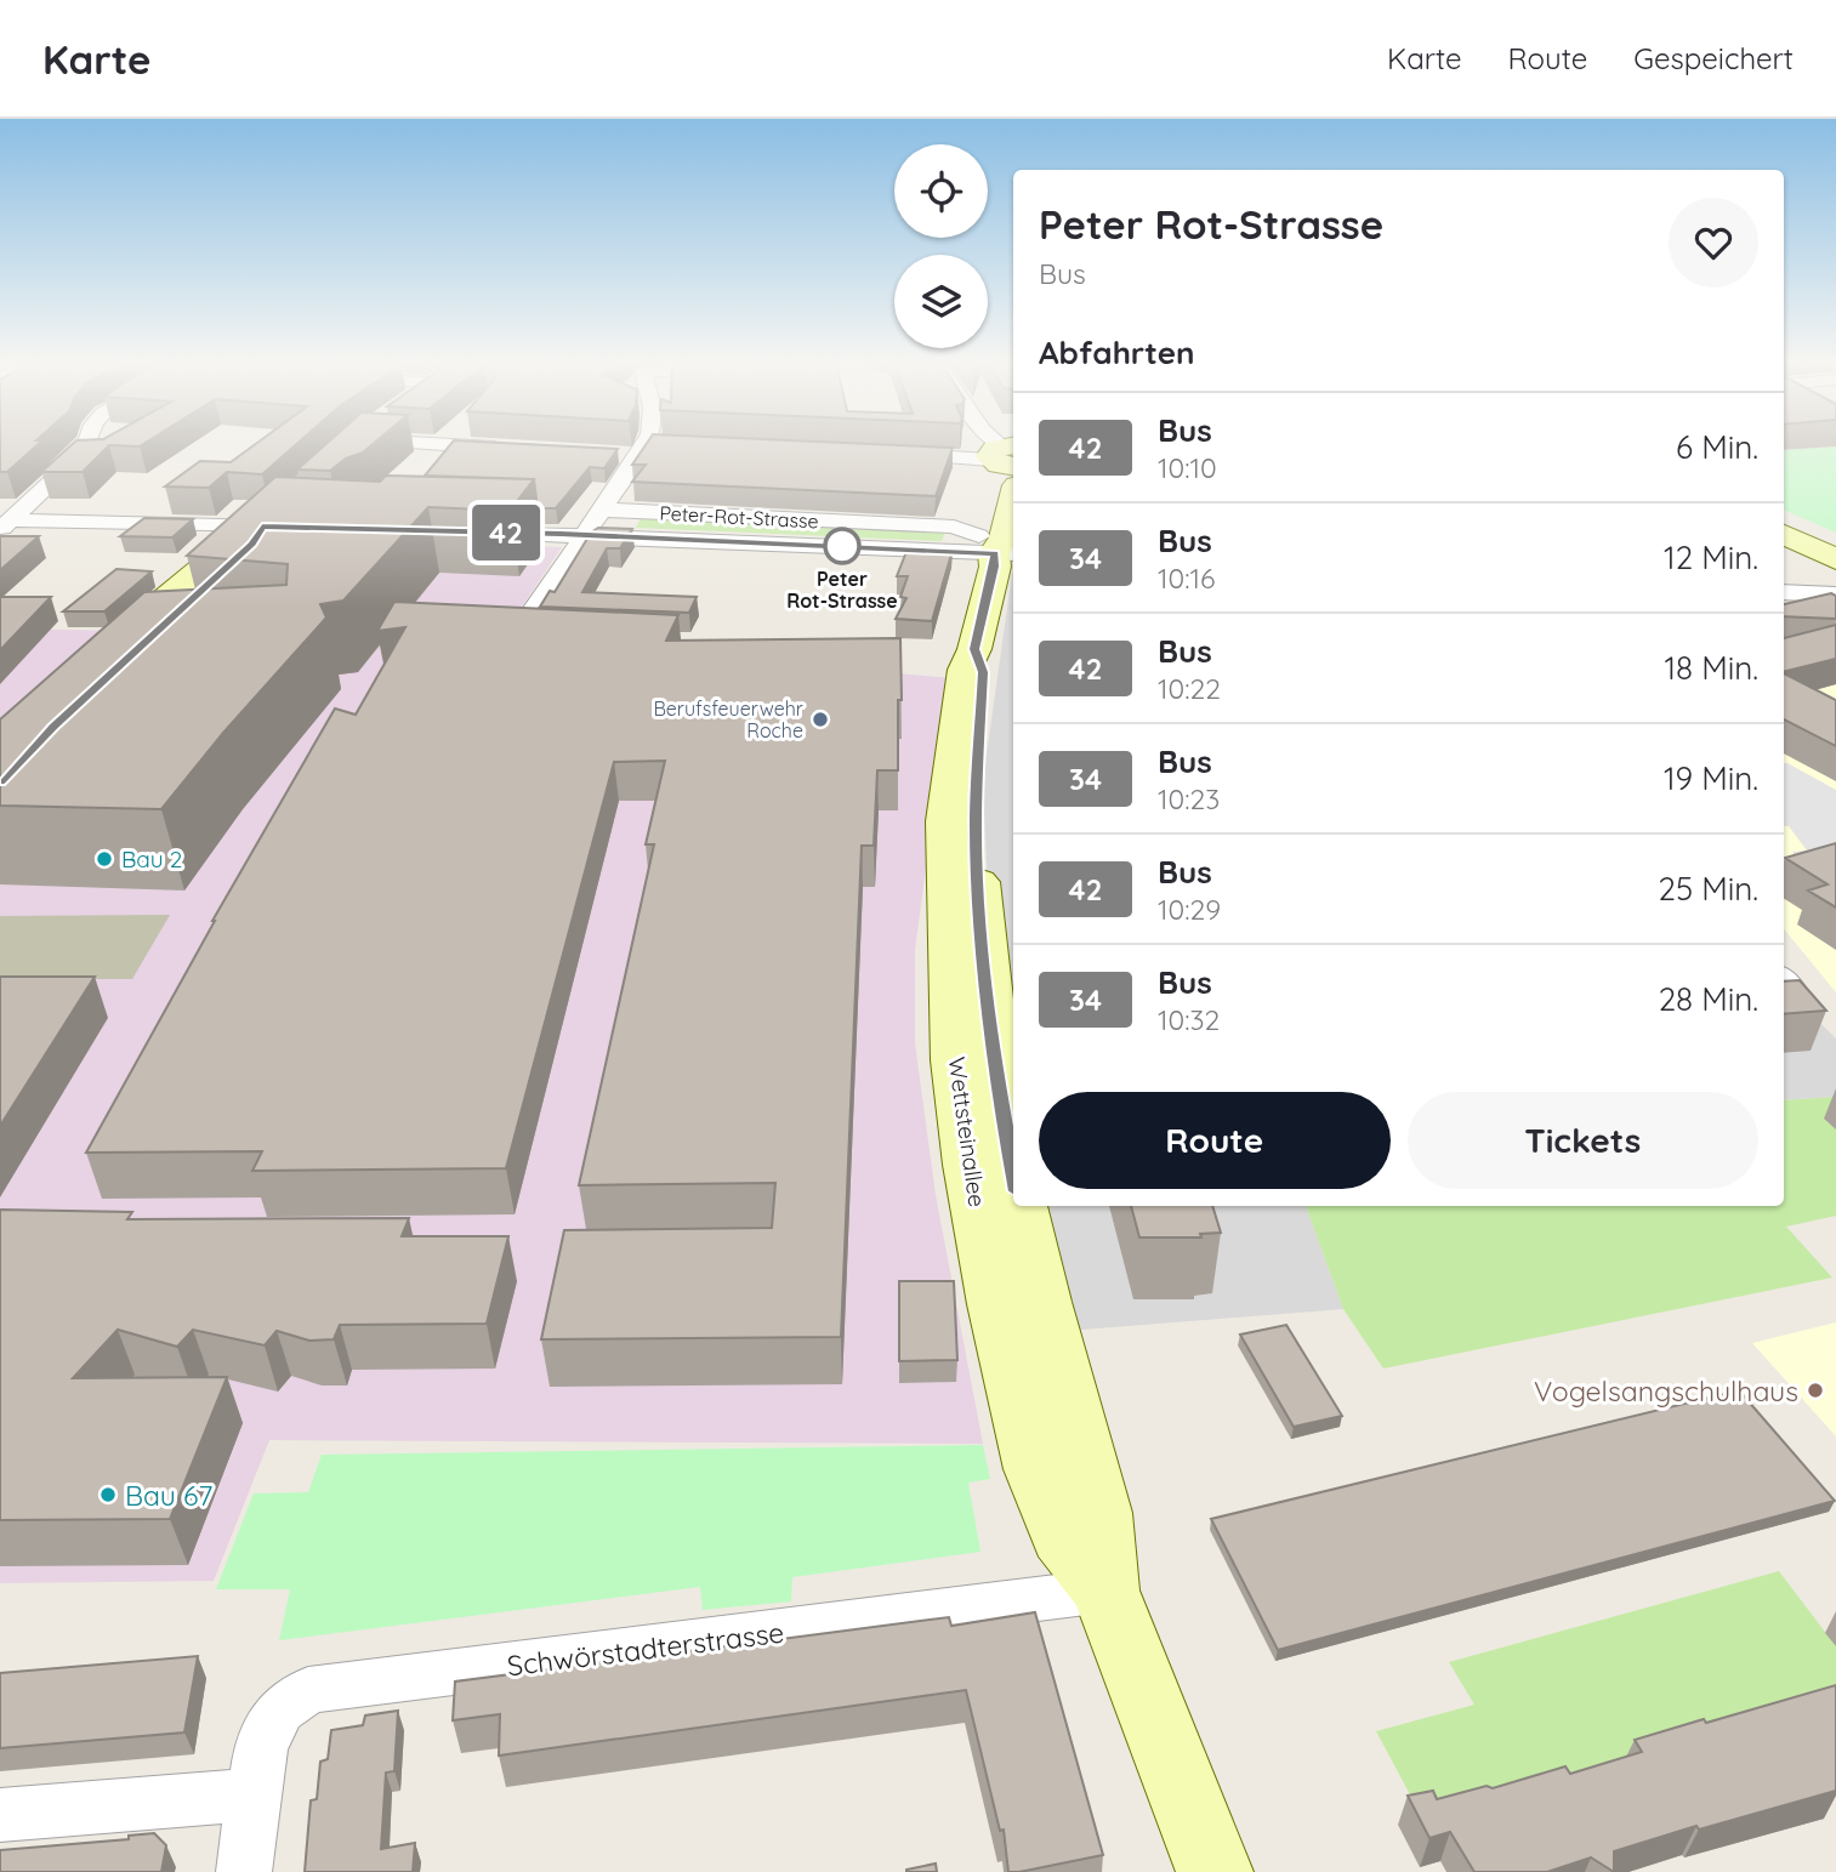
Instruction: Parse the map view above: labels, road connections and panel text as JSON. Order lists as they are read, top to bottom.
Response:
{
  "streets": {
    "main road": ["Wettsteinallee"],
    "street": ["Peter-Rot-Strasse", "Schwörstadterstrasse"]
  },
  "crossings": [
    ["Peter-Rot-Strasse", "Wettsteinallee"],
    ["Wettsteinallee", "Schwörstadterstrasse"]
  ],
  "places": [
    "Peter Rot-Strasse",
    "Berufsfeuerwehr Roche",
    "Bau 2",
    "Vogelsangschulhaus",
    "Bau 67"
  ],
  "lines": ["bus line 42"],
  "page": {
    "header": "Karte",
    "nav": ["Karte", "Route", "Gespeichert"],
    "on_map": "42",
    "heading": [
      ["Peter Rot-Strasse", "Bus"],
      "Abfahrten"
    ],
    "list": [
      {
        "mark": "42",
        "name": "Bus",
        "note": "10:10",
        "value": "6 Min."
      },
      {
        "mark": "34",
        "name": "Bus",
        "note": "10:16",
        "value": "12 Min."
      },
      {
        "mark": "42",
        "name": "Bus",
        "note": "10:22",
        "value": "18 Min."
      },
      {
        "mark": "34",
        "name": "Bus",
        "note": "10:23",
        "value": "19 Min."
      },
      {
        "mark": "42",
        "name": "Bus",
        "note": "10:29",
        "value": "25 Min."
      },
      {
        "mark": "34",
        "name": "Bus",
        "note": "10:32",
        "value": "28 Min."
      }
    ],
    "buttons": ["Route", "Tickets"]
  }
}
